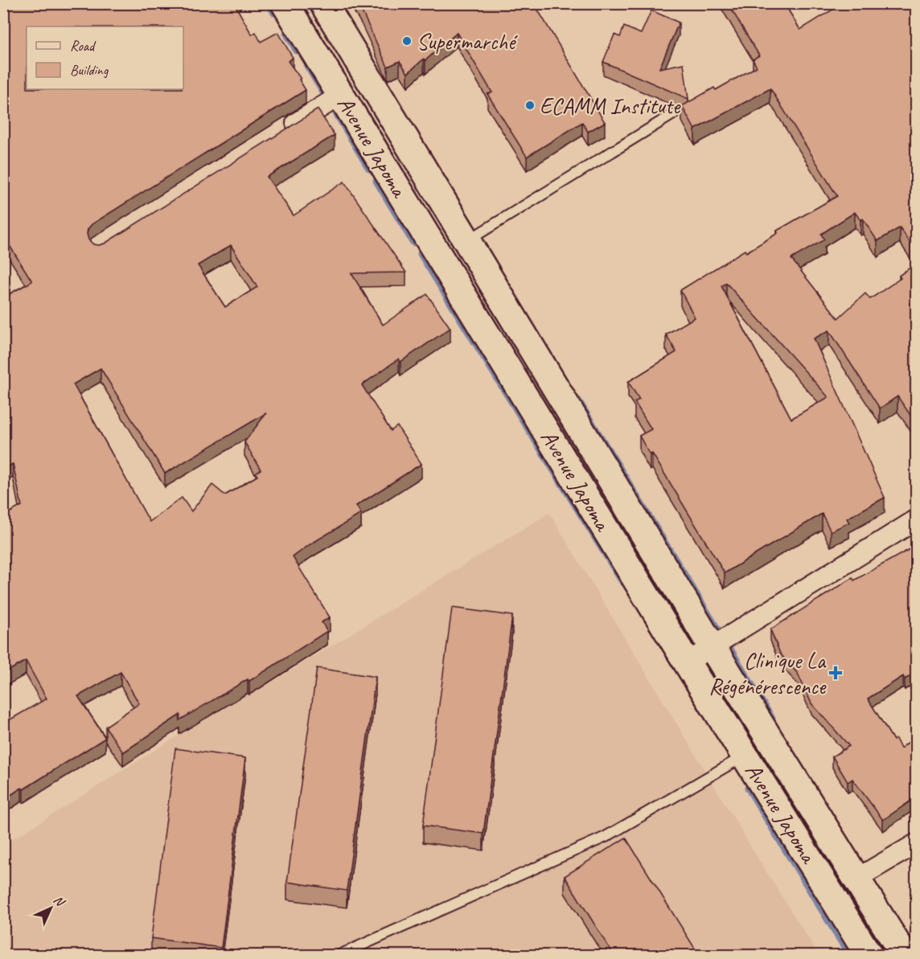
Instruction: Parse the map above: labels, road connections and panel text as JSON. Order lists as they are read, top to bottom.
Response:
{
  "streets": {
    "main road": ["Avenue Japoma"]
  },
  "places": {
    "other": ["Supermarché", "ECAMM Institute"],
    "health": ["Clinique La Régénérescence"]
  },
  "legend": ["Road", "Building"],
  "north": "top right"
}
